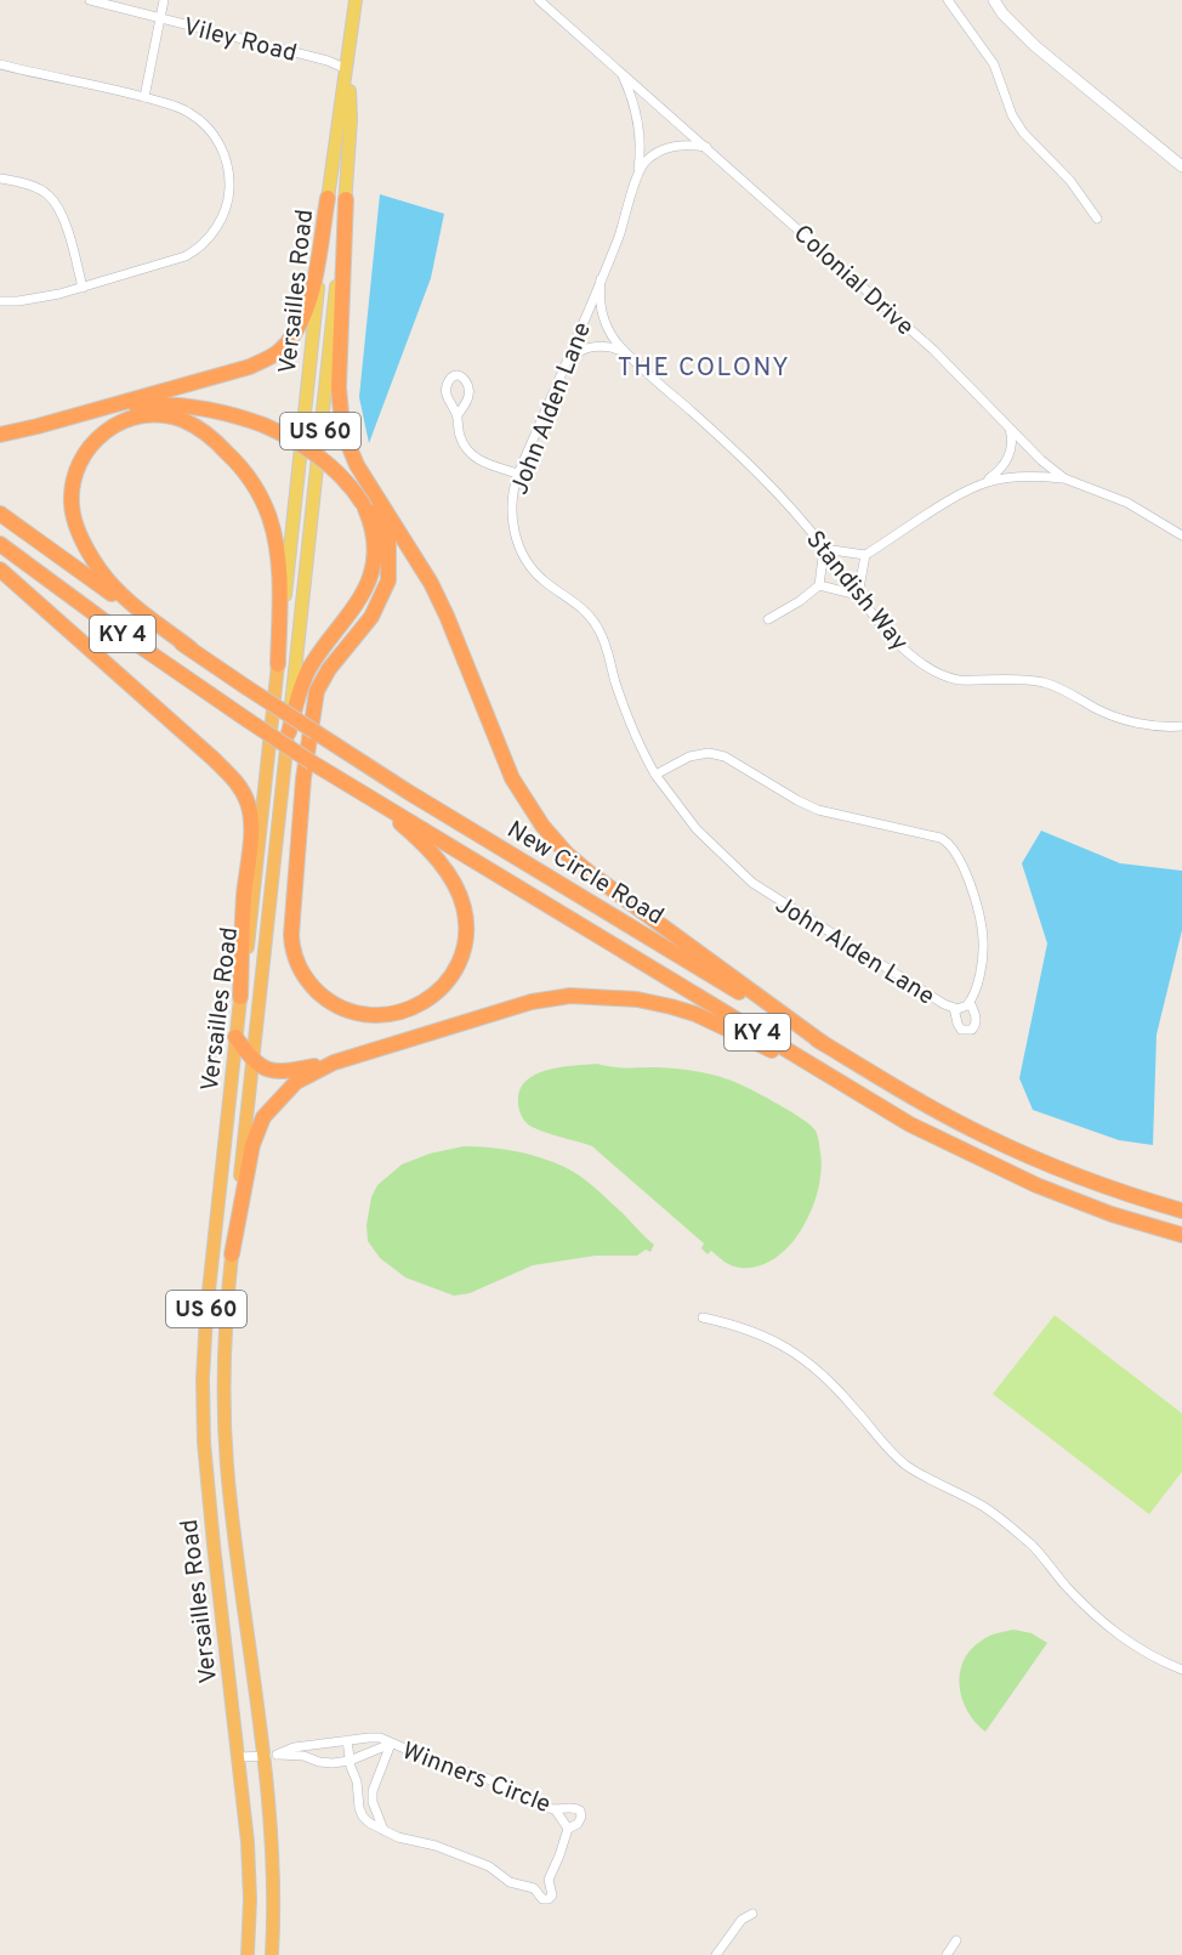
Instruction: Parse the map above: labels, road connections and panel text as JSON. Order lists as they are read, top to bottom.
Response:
{
  "streets": {
    "highway": [
      "Versailles Road",
      "US 60",
      "KY 4",
      "New Circle Road"
    ],
    "street": [
      "Viley Road",
      "Colonial Drive",
      "John Alden Lane",
      "Standish Way",
      "Winners Circle"
    ]
  },
  "crossings": [
    ["Viley Road", "Versailles Road"],
    ["Colonial Drive", "John Alden Lane"],
    ["Versailles Road", "Winners Circle"],
    ["John Alden Lane", "Standish Way"]
  ],
  "districts": ["THE COLONY"]
}
